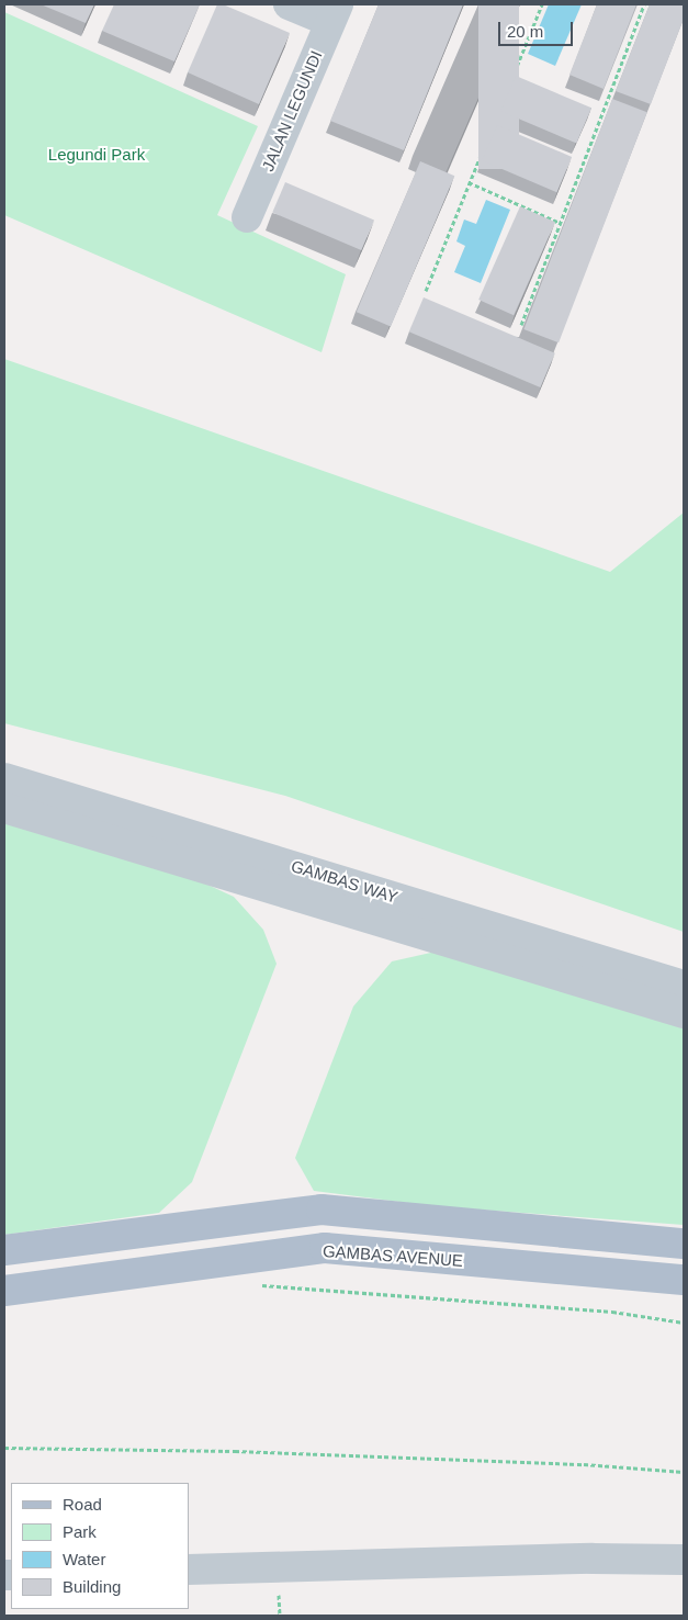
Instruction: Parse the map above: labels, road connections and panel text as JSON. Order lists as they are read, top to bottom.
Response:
{
  "streets": {
    "main road": ["GAMBAS AVENUE"],
    "street": ["JALAN LEGUNDI", "GAMBAS WAY"]
  },
  "parks": ["Legundi Park"],
  "legend": [
    "Road",
    "Park",
    "Water",
    "Building"
  ],
  "scale_bar": "20 m"
}
